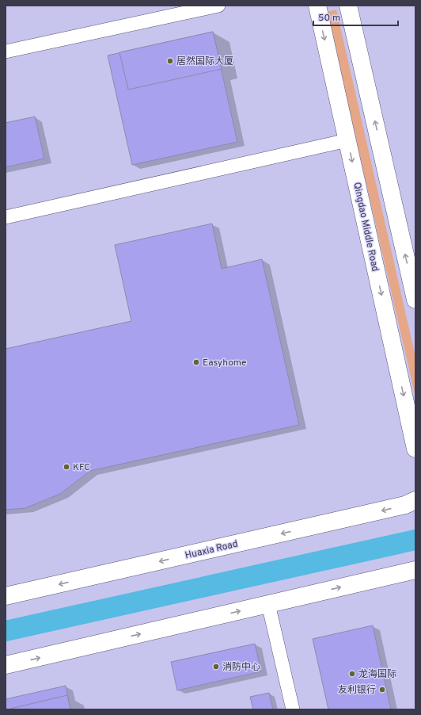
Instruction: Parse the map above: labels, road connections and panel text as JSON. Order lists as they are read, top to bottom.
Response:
{
  "streets": {
    "main road": ["Qingdao Middle Road", "Huaxia Road"]
  },
  "places": [
    "居然国际大厦",
    "Easyhome",
    "KFC",
    "消防中心",
    "龙海国际",
    "友利银行"
  ],
  "scale_bar": "50 m"
}
